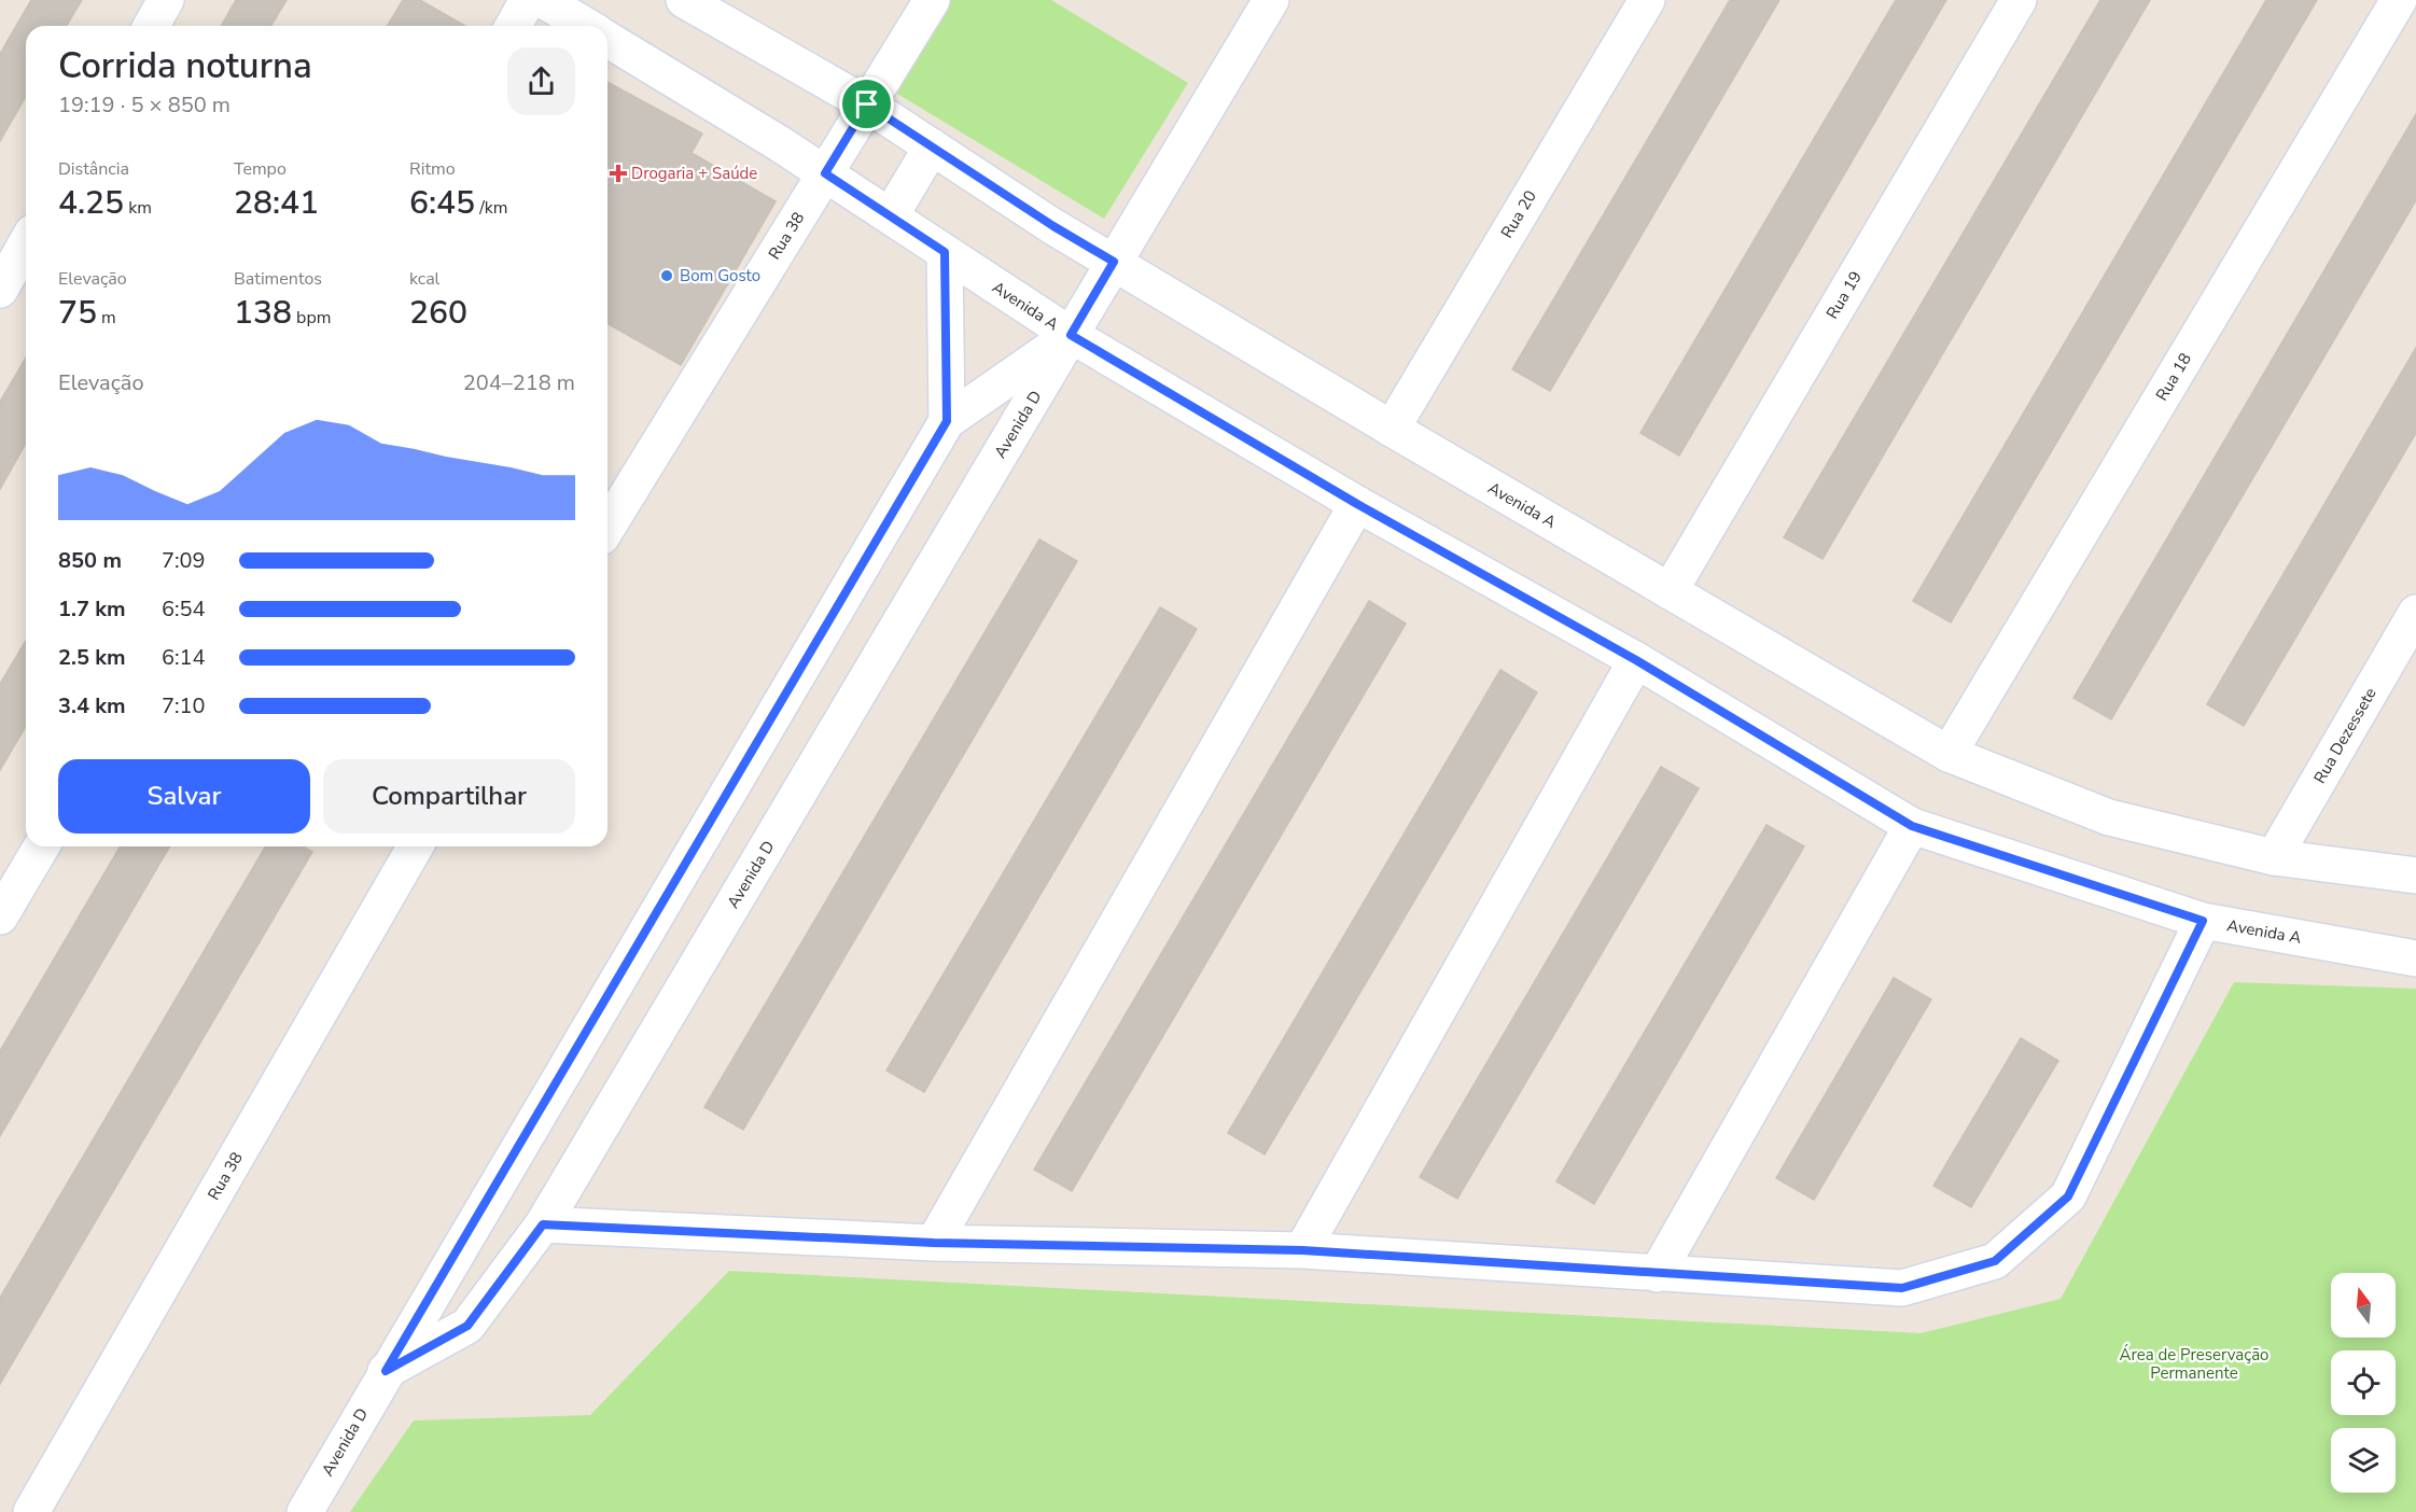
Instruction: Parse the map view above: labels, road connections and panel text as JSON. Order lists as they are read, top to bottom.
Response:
{
  "streets": {
    "street": [
      "Rua 20",
      "Rua 38",
      "Rua 19",
      "Avenida A",
      "Rua 18",
      "Avenida D",
      "Rua Dezessete"
    ]
  },
  "crossings": [
    ["Rua 20", "Avenida A"],
    ["Rua 38", "Avenida A"],
    ["Rua 19", "Avenida A"],
    ["Avenida A", "Rua 18"],
    ["Avenida A", "Avenida D"],
    ["Avenida A", "Rua Dezessete"]
  ],
  "parks": ["Área de Preservação Permanente"],
  "places": {
    "health": ["Drogaria + Saúde"],
    "other": ["Bom Gosto"]
  },
  "north": "top",
  "page": {
    "heading": ["Corrida noturna", "19:19 · 5 × 850 m"],
    "stats": [
      ["Distância", "4.25 km"],
      ["Tempo", "28:41"],
      ["Ritmo", "6:45 /km"],
      ["Elevação", "75 m"],
      ["Batimentos", "138 bpm"],
      ["kcal", "260"]
    ],
    "chart": ["Elevação", "204–218 m"],
    "list": [
      {
        "name": "850 m",
        "note": "7:09"
      },
      {
        "name": "1.7 km",
        "note": "6:54"
      },
      {
        "name": "2.5 km",
        "note": "6:14"
      },
      {
        "name": "3.4 km",
        "note": "7:10"
      }
    ],
    "buttons": ["Salvar", "Compartilhar"]
  }
}
